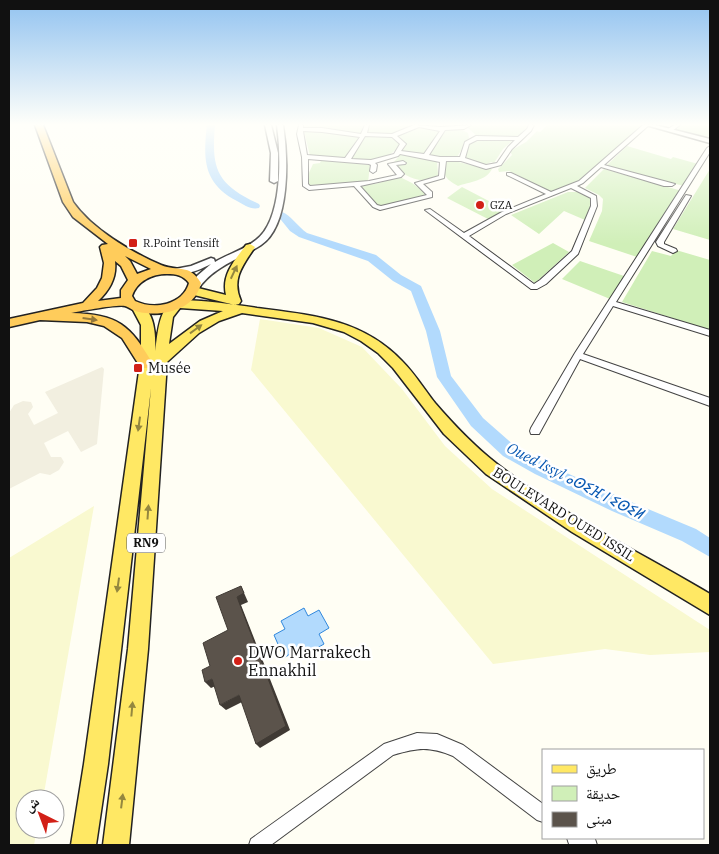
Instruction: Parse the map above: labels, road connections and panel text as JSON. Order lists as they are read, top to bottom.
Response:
{
  "streets": {
    "highway": ["RN9"],
    "main road": ["BOULEVARD OUED ISSIL"]
  },
  "crossings": [
    ["BOULEVARD OUED ISSIL", "RN9"]
  ],
  "water": ["Oued Issyl ⴰⵙⵉⴼ ⵏ ⵉⵙⵉⵍ"],
  "places": {
    "other": ["GZA", "DWO Marrakech Ennakhil"],
    "transit": ["R.Point Tensift", "Musée"]
  },
  "legend": ["طريق", "حديقة", "مبنى"],
  "north": "top left"
}
